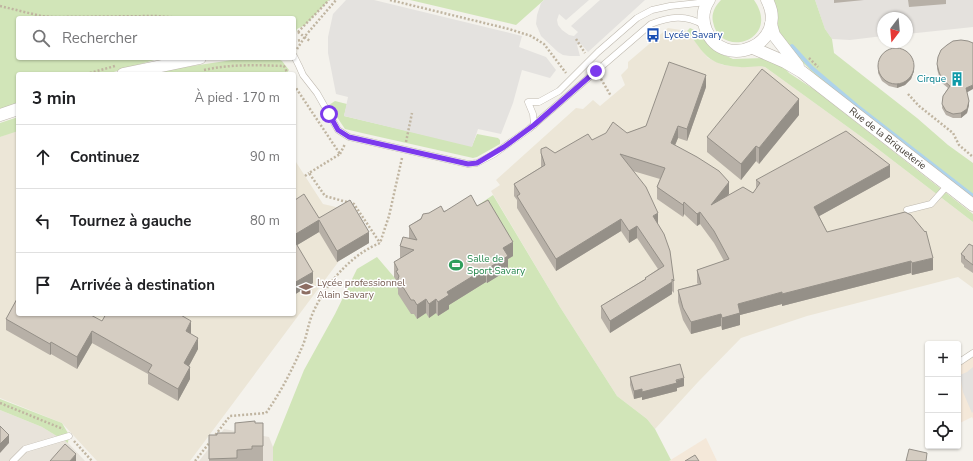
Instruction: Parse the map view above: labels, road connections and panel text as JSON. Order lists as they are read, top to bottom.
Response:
{
  "streets": {
    "street": ["Rue de la Briqueterie"]
  },
  "places": {
    "bus stop": ["Lycée Savary"],
    "building": ["Cirque"],
    "sports": ["Salle de Sport Savary"],
    "school or university": ["Lycée professionnel Alain Savary"]
  },
  "north": "bottom",
  "page": {
    "search": "Rechercher",
    "heading": ["3 min", "À pied · 170 m"],
    "list": [
      ["Continuez", "90 m"],
      ["Tournez à gauche", "80 m"],
      "Arrivée à destination"
    ],
    "map_buttons": ["+", "−"]
  }
}
